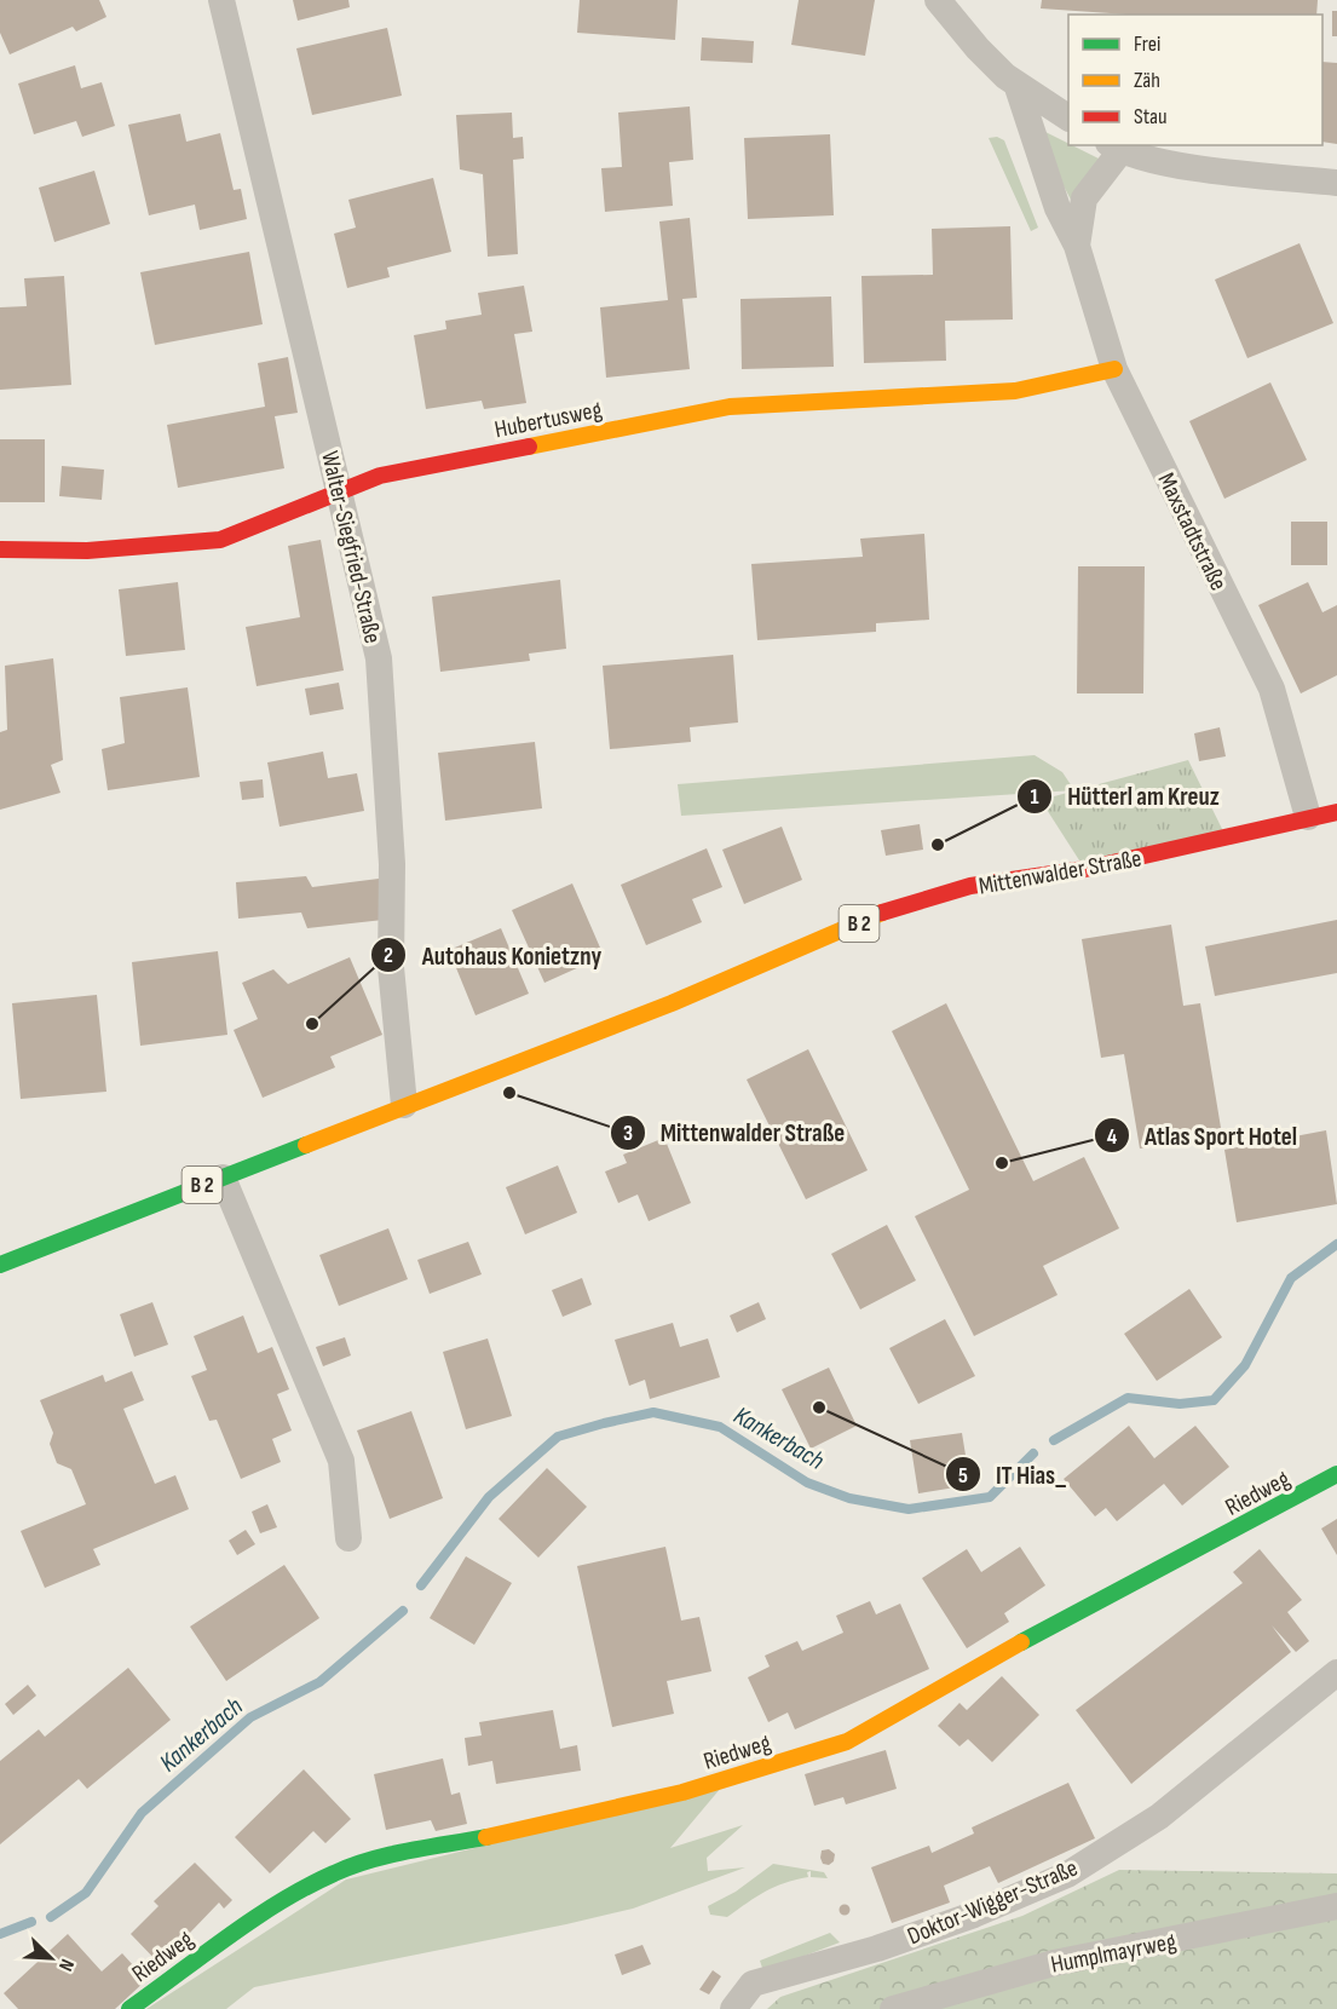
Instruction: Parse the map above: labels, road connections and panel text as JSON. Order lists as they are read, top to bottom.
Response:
{
  "streets": {
    "street": [
      "Hubertusweg",
      "Maxstadtstraße",
      "Walter-Siegfried-Straße",
      "Mittenwalder Straße",
      "B 2",
      "Riedweg",
      "Doktor-Wigger-Straße",
      "Humplmayrweg"
    ]
  },
  "crossings": [
    ["Hubertusweg", "Maxstadtstraße"],
    ["Hubertusweg", "Walter-Siegfried-Straße"],
    ["Maxstadtstraße", "Mittenwalder Straße"],
    ["Walter-Siegfried-Straße", "Mittenwalder Straße"]
  ],
  "water": ["Kankerbach"],
  "places": [
    "Hütterl am Kreuz",
    "Autohaus Konietzny",
    "Mittenwalder Straße",
    "Atlas Sport Hotel",
    "IT Hias_"
  ],
  "legend": ["Frei", "Zäh", "Stau"],
  "north": "bottom right"
}
